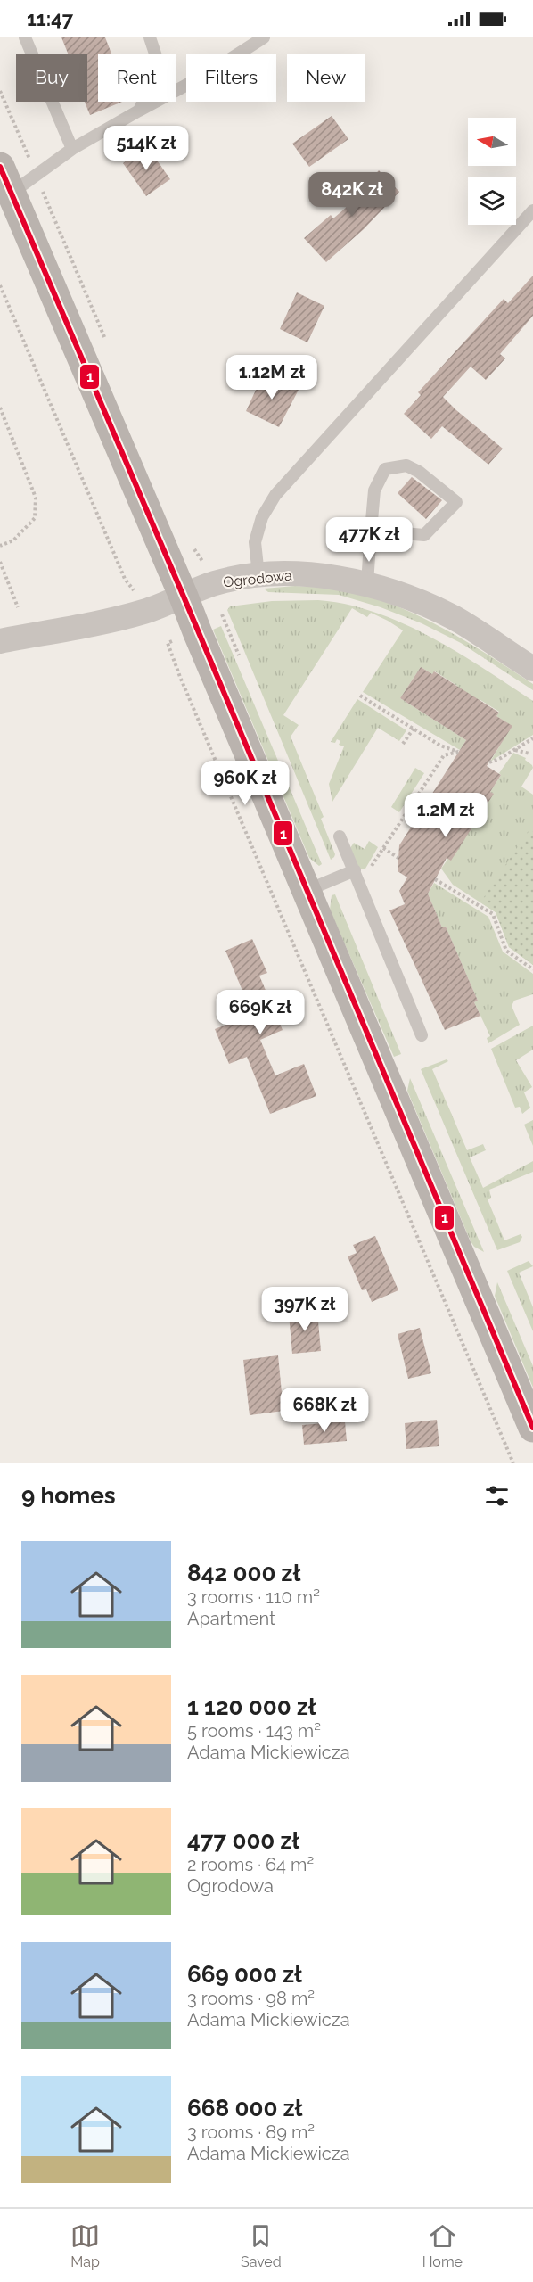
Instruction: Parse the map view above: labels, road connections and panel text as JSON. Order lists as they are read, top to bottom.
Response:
{
  "streets": {
    "street": ["Ogrodowa"]
  },
  "lines": ["transit line 1"],
  "north": "left",
  "page": {
    "status": "11:47",
    "chip": [
      "Buy",
      "Rent",
      "Filters",
      "New"
    ],
    "price": [
      "514K zł",
      "842K zł",
      "1.12M zł",
      "477K zł",
      "960K zł",
      "1.2M zł",
      "669K zł",
      "397K zł",
      "668K zł"
    ],
    "heading": "9 homes",
    "list": [
      {
        "name": "842 000 zł",
        "note": "3 rooms · 110 m² · Apartment"
      },
      {
        "name": "1 120 000 zł",
        "note": "5 rooms · 143 m² · Adama Mickiewicza"
      },
      {
        "name": "477 000 zł",
        "note": "2 rooms · 64 m² · Ogrodowa"
      },
      {
        "name": "669 000 zł",
        "note": "3 rooms · 98 m² · Adama Mickiewicza"
      },
      {
        "name": "668 000 zł",
        "note": "3 rooms · 89 m² · Adama Mickiewicza"
      }
    ],
    "tabs": ["Map", "Saved", "Home"]
  }
}
